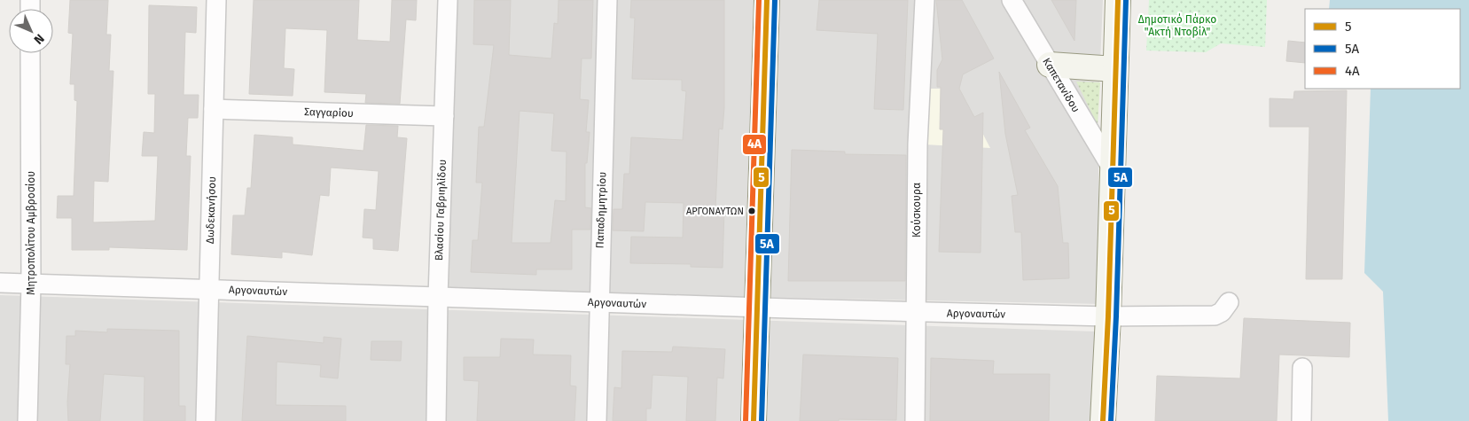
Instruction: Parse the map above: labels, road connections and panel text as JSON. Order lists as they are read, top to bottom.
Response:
{
  "streets": {
    "street": [
      "Καπετανίδου",
      "Σαγγαρίου",
      "Δωδεκανήσου",
      "Βλασίου Γαβριηλίδου",
      "Παπαδημητρίου",
      "Κούσκουρα",
      "Μητροπολίτου Αμβροσίου",
      "Αργοναυτών"
    ]
  },
  "crossings": [
    ["Σαγγαρίου", "Δωδεκανήσου"],
    ["Σαγγαρίου", "Βλασίου Γαβριηλίδου"],
    ["Δωδεκανήσου", "Αργοναυτών"],
    ["Βλασίου Γαβριηλίδου", "Αργοναυτών"],
    ["Παπαδημητρίου", "Αργοναυτών"],
    ["Κούσκουρα", "Αργοναυτών"],
    ["Μητροπολίτου Αμβροσίου", "Αργοναυτών"]
  ],
  "parks": ["Δημοτικό Πάρκο \"Ακτή Ντοβίλ\""],
  "places": ["ΑΡΓΟΝΑΥΤΩΝ"],
  "lines": ["transit line 5", "transit line 5Α", "transit line 4Α"],
  "legend": ["5", "5Α", "4Α"],
  "north": "bottom right"
}
